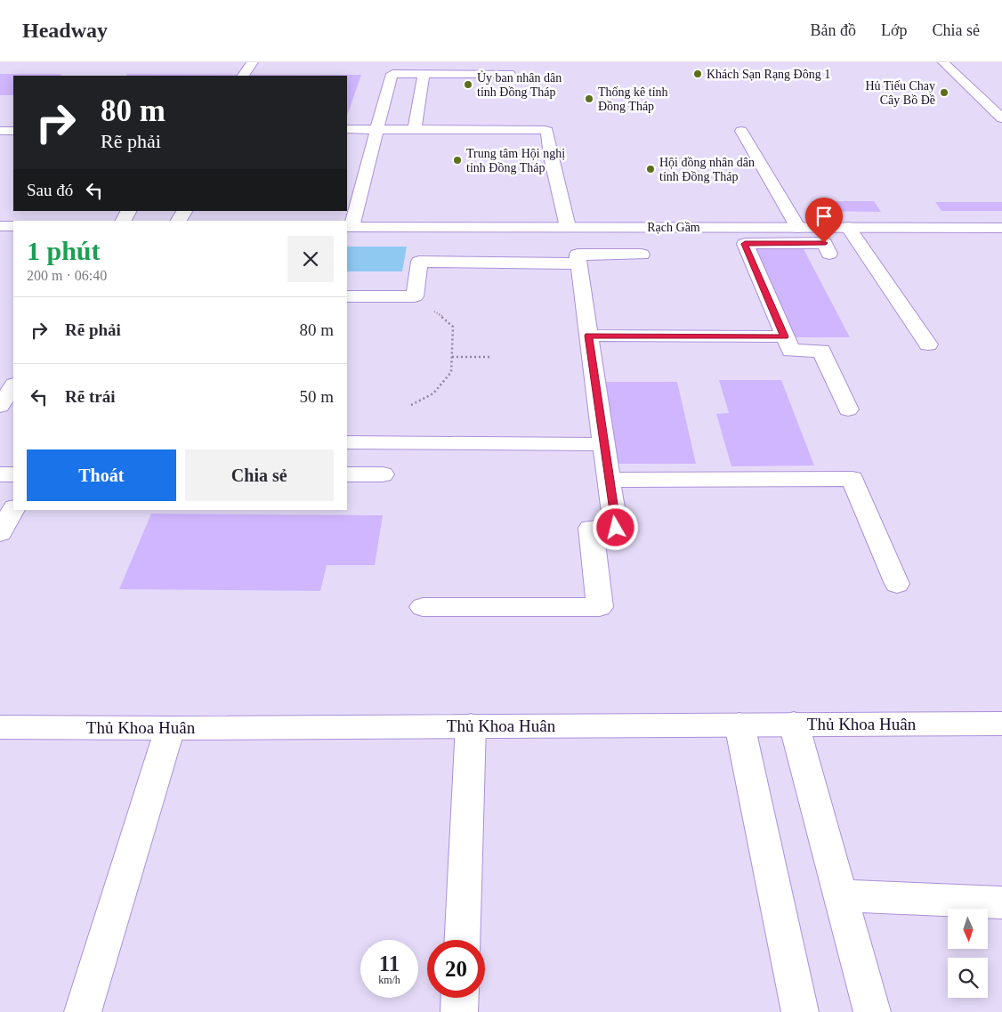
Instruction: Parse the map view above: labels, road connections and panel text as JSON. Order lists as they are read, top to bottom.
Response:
{
  "streets": {
    "main road": ["Rạch Gầm", "Thủ Khoa Huân"]
  },
  "places": [
    "Khách Sạn Rạng Đông 1",
    "Ủy ban nhân dân tỉnh Đồng Tháp",
    "Hủ Tiếu Chay Cây Bồ Đề",
    "Thống kê tỉnh Đồng Tháp",
    "Trung tâm Hội nghị tỉnh Đồng Tháp",
    "Hội đồng nhân dân tỉnh Đồng Tháp"
  ],
  "north": "bottom",
  "page": {
    "header": "Headway",
    "nav": ["Bản đồ", "Lớp", "Chia sẻ"],
    "turn": ["80 m", "Rẽ phải"],
    "then": "Sau đó",
    "heading": ["1 phút", "200 m · 06:40"],
    "list": [
      {
        "name": "Rẽ phải",
        "value": "80 m"
      },
      {
        "name": "Rẽ trái",
        "value": "50 m"
      }
    ],
    "buttons": ["Thoát", "Chia sẻ"],
    "speed": "11 km/h",
    "limit": "20"
  }
}
